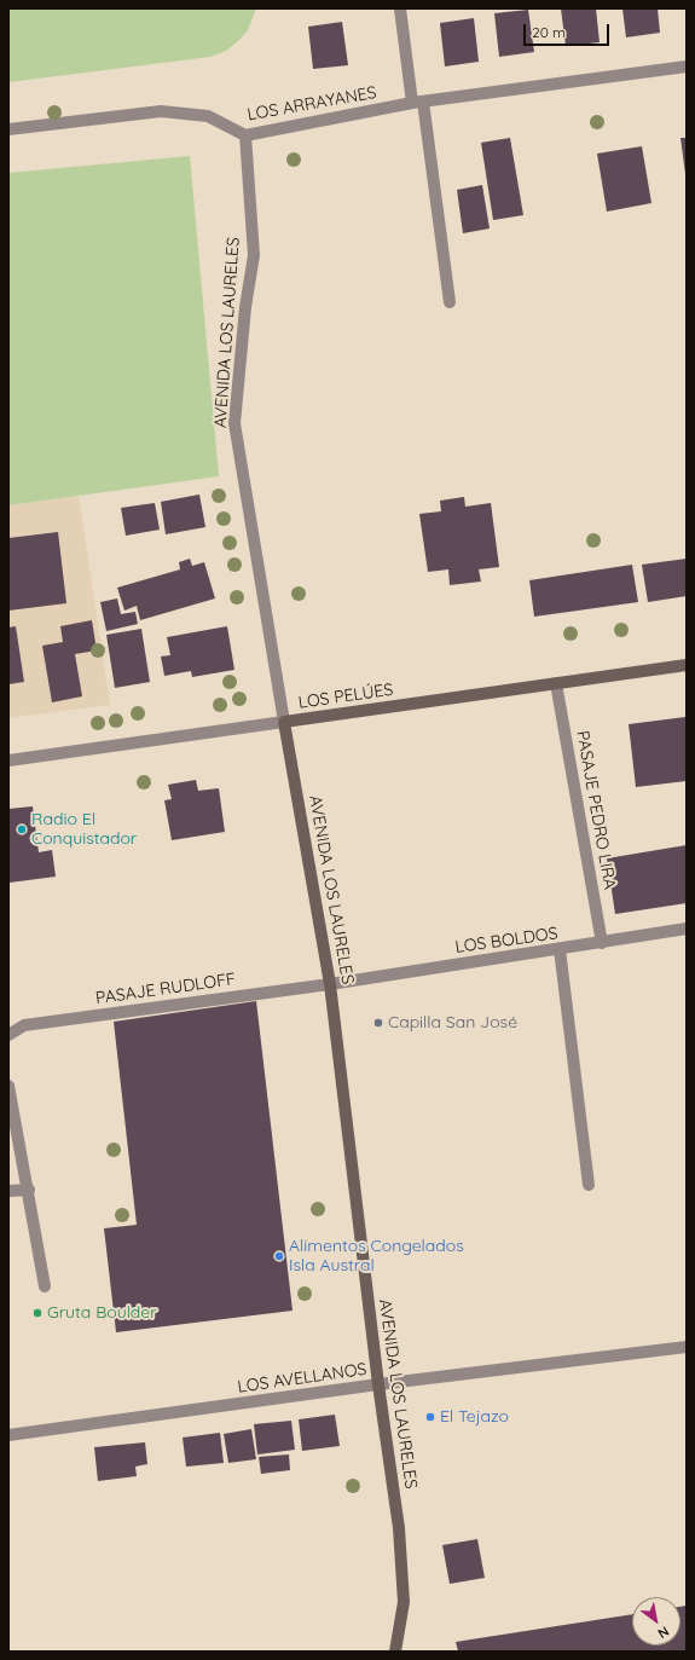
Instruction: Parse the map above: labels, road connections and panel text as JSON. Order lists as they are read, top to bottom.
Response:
{
  "streets": {
    "street": [
      "LOS ARRAYANES",
      "AVENIDA LOS LAURELES",
      "LOS PELÚES",
      "PASAJE PEDRO LIRA",
      "LOS BOLDOS",
      "PASAJE RUDLOFF",
      "LOS AVELLANOS"
    ]
  },
  "crossings": [
    ["LOS ARRAYANES", "AVENIDA LOS LAURELES"],
    ["AVENIDA LOS LAURELES", "LOS PELÚES"],
    ["AVENIDA LOS LAURELES", "LOS BOLDOS"],
    ["AVENIDA LOS LAURELES", "PASAJE RUDLOFF"],
    ["AVENIDA LOS LAURELES", "LOS AVELLANOS"],
    ["LOS PELÚES", "PASAJE PEDRO LIRA"],
    ["PASAJE PEDRO LIRA", "LOS BOLDOS"],
    ["LOS BOLDOS", "PASAJE RUDLOFF"]
  ],
  "places": [
    "Radio El Conquistador",
    "Capilla San José",
    "Alimentos Congelados Isla Austral",
    "Gruta Boulder",
    "El Tejazo"
  ],
  "scale_bar": "20 m",
  "north": "bottom right"
}
